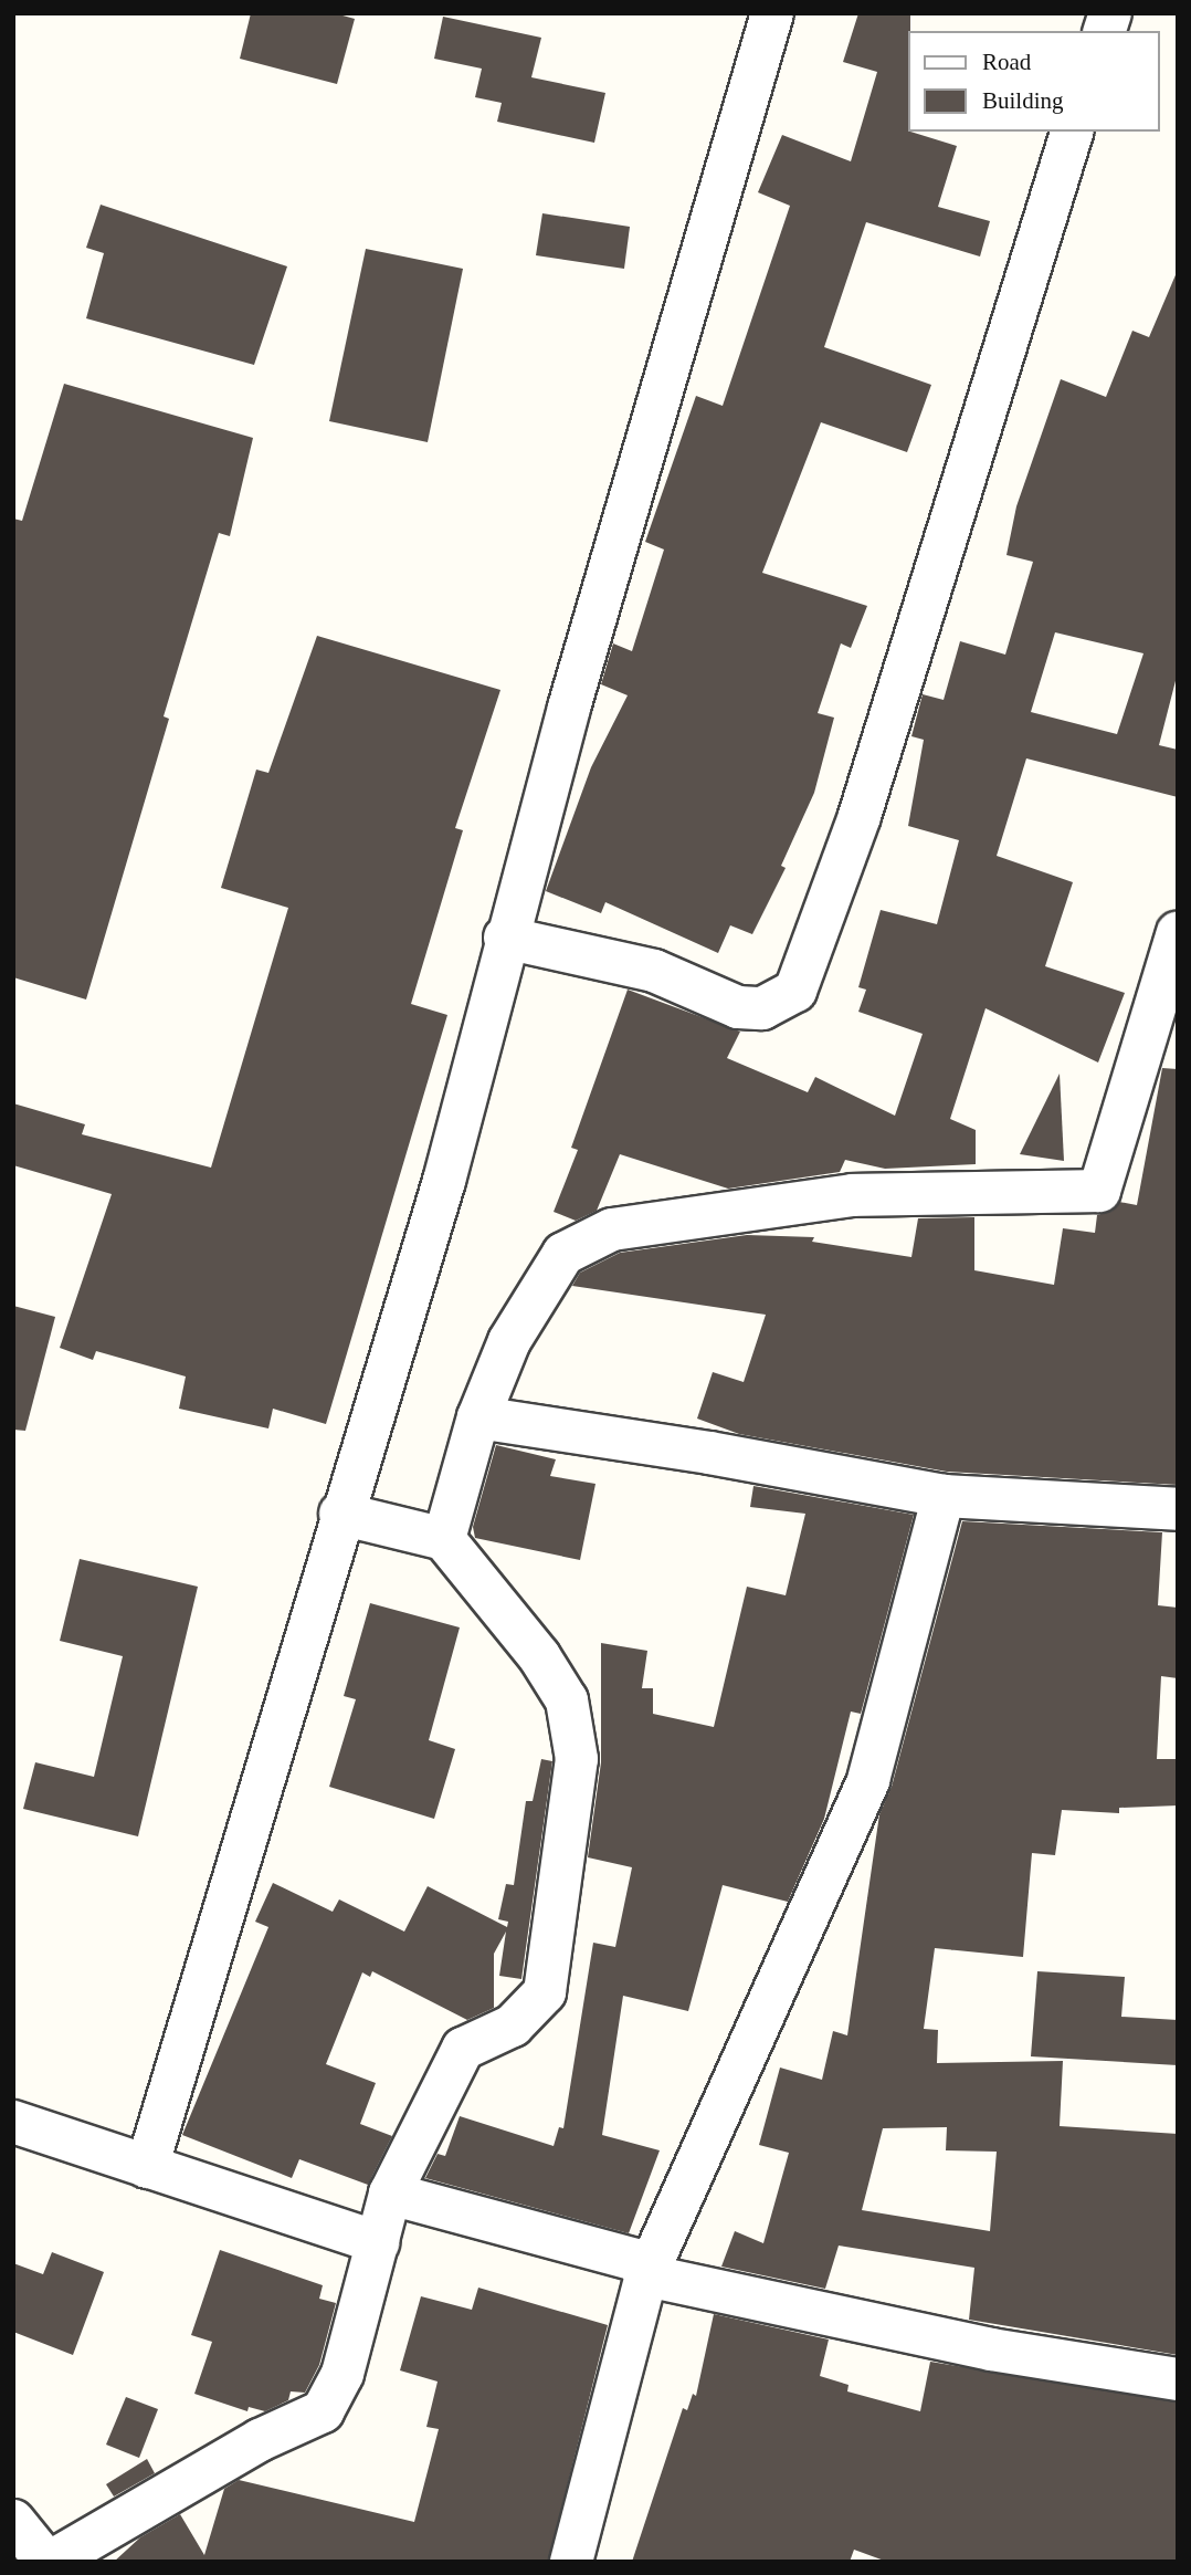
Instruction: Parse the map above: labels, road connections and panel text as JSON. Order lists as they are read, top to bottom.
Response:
{
  "legend": ["Road", "Building"]
}
